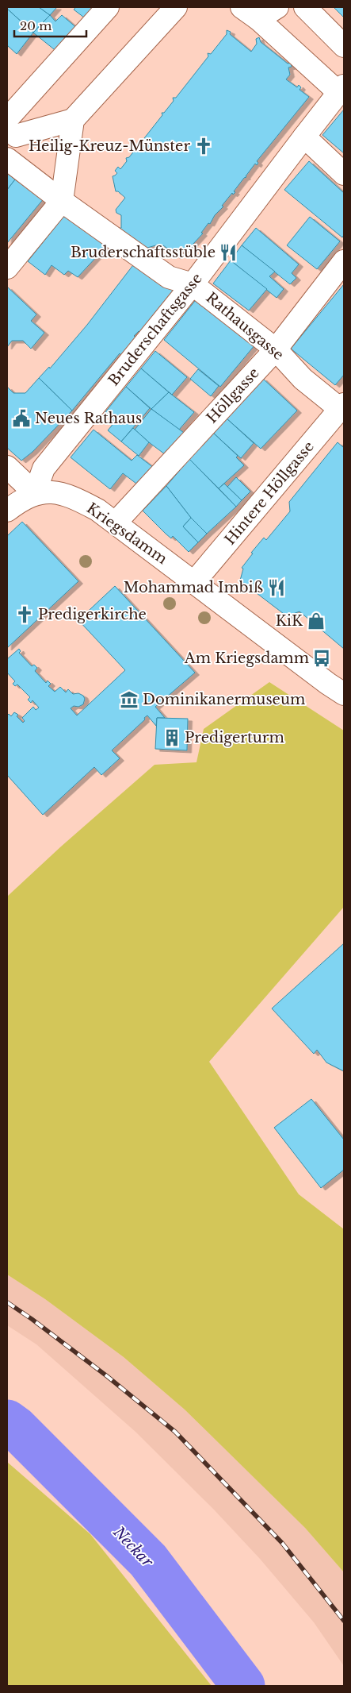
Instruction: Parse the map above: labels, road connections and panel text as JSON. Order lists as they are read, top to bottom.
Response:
{
  "streets": {
    "street": [
      "Rathausgasse",
      "Bruderschaftsgasse",
      "Höllgasse",
      "Hintere Höllgasse",
      "Kriegsdamm"
    ]
  },
  "crossings": [
    ["Rathausgasse", "Bruderschaftsgasse"],
    ["Rathausgasse", "Höllgasse"],
    ["Rathausgasse", "Hintere Höllgasse"],
    ["Bruderschaftsgasse", "Kriegsdamm"],
    ["Höllgasse", "Kriegsdamm"],
    ["Hintere Höllgasse", "Kriegsdamm"]
  ],
  "water": ["Neckar"],
  "places": {
    "church": ["Heilig-Kreuz-Münster", "Predigerkirche"],
    "restaurant": ["Bruderschaftsstüble", "Mohammad Imbiß"],
    "public building": ["Neues Rathaus"],
    "shop": ["KiK"],
    "bus stop": ["Am Kriegsdamm"],
    "museum": ["Dominikanermuseum"],
    "building": ["Predigerturm"]
  },
  "scale_bar": "20 m"
}
